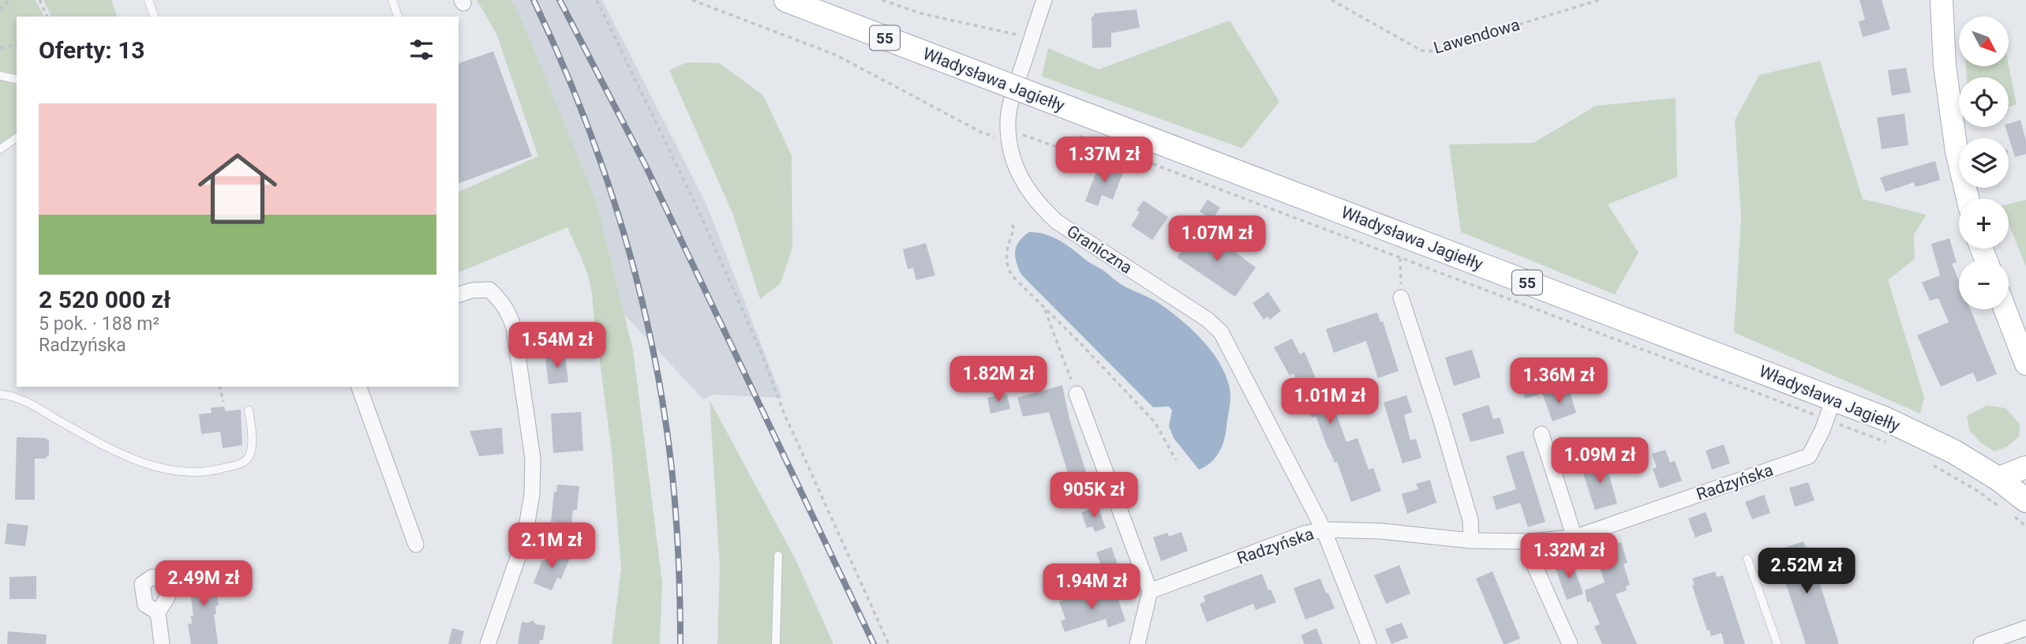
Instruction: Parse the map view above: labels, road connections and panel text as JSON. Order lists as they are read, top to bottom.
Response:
{
  "streets": {
    "main road": ["55", "Władysława Jagiełły"],
    "street": ["Graniczna", "Radzyńska"],
    "path": ["Lawendowa"]
  },
  "crossings": [
    ["Władysława Jagiełły", "Radzyńska"],
    ["Graniczna", "Radzyńska"]
  ],
  "north": "bottom right",
  "page": {
    "map_buttons": ["+", "−"],
    "heading": "Oferty: 13",
    "list": [
      {
        "name": "2 520 000 zł",
        "note": "5 pok. · 188 m² · Radzyńska"
      }
    ],
    "price": [
      "1.37M zł",
      "1.07M zł",
      "1.54M zł",
      "1.82M zł",
      "1.36M zł",
      "1.01M zł",
      "1.09M zł",
      "905K zł",
      "2.1M zł",
      "1.32M zł",
      "2.52M zł",
      "2.49M zł",
      "1.94M zł"
    ]
  }
}
